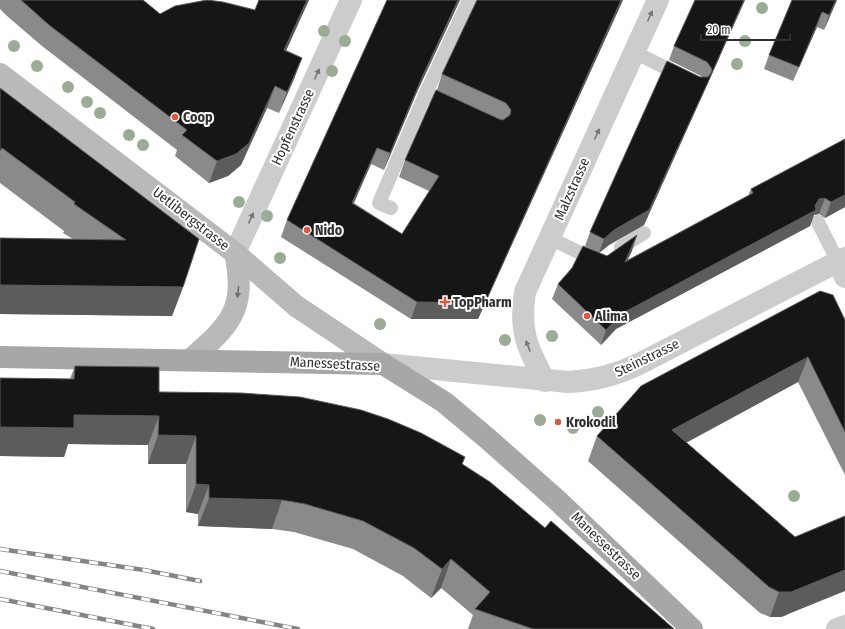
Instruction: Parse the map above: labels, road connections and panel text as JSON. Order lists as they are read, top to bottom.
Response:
{
  "streets": {
    "main road": ["Uetlibergstrasse", "Manessestrasse"],
    "street": ["Hopfenstrasse", "Malzstrasse", "Steinstrasse"]
  },
  "crossings": [
    ["Hopfenstrasse", "Uetlibergstrasse"],
    ["Malzstrasse", "Steinstrasse"],
    ["Uetlibergstrasse", "Steinstrasse"],
    ["Uetlibergstrasse", "Manessestrasse"],
    ["Steinstrasse", "Manessestrasse"]
  ],
  "one_way": ["Hopfenstrasse", "Malzstrasse"],
  "places": {
    "other": [
      "Coop",
      "Nido",
      "Alima",
      "Krokodil"
    ],
    "health": ["TopPharm"]
  },
  "scale_bar": "20 m"
}
